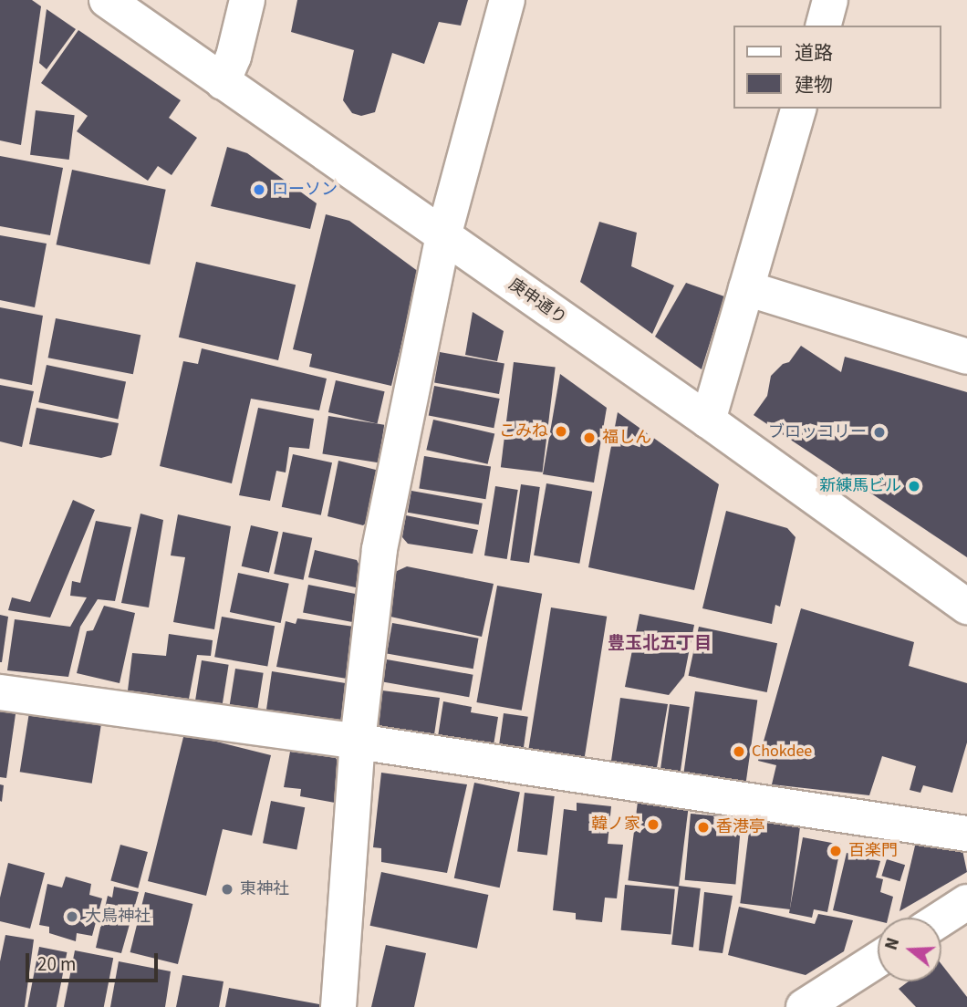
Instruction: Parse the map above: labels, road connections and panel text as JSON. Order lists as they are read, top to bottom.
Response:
{
  "streets": {
    "street": ["庚申通り"]
  },
  "districts": ["豊玉北五丁目"],
  "places": [
    "ローソン",
    "こみね",
    "ブロッコリー",
    "福しん",
    "新練馬ビル",
    "Chokdee",
    "韓ノ家",
    "香港亭",
    "百楽門",
    "東神社",
    "大鳥神社"
  ],
  "legend": ["道路", "建物"],
  "scale_bar": "20 m",
  "north": "left"
}
